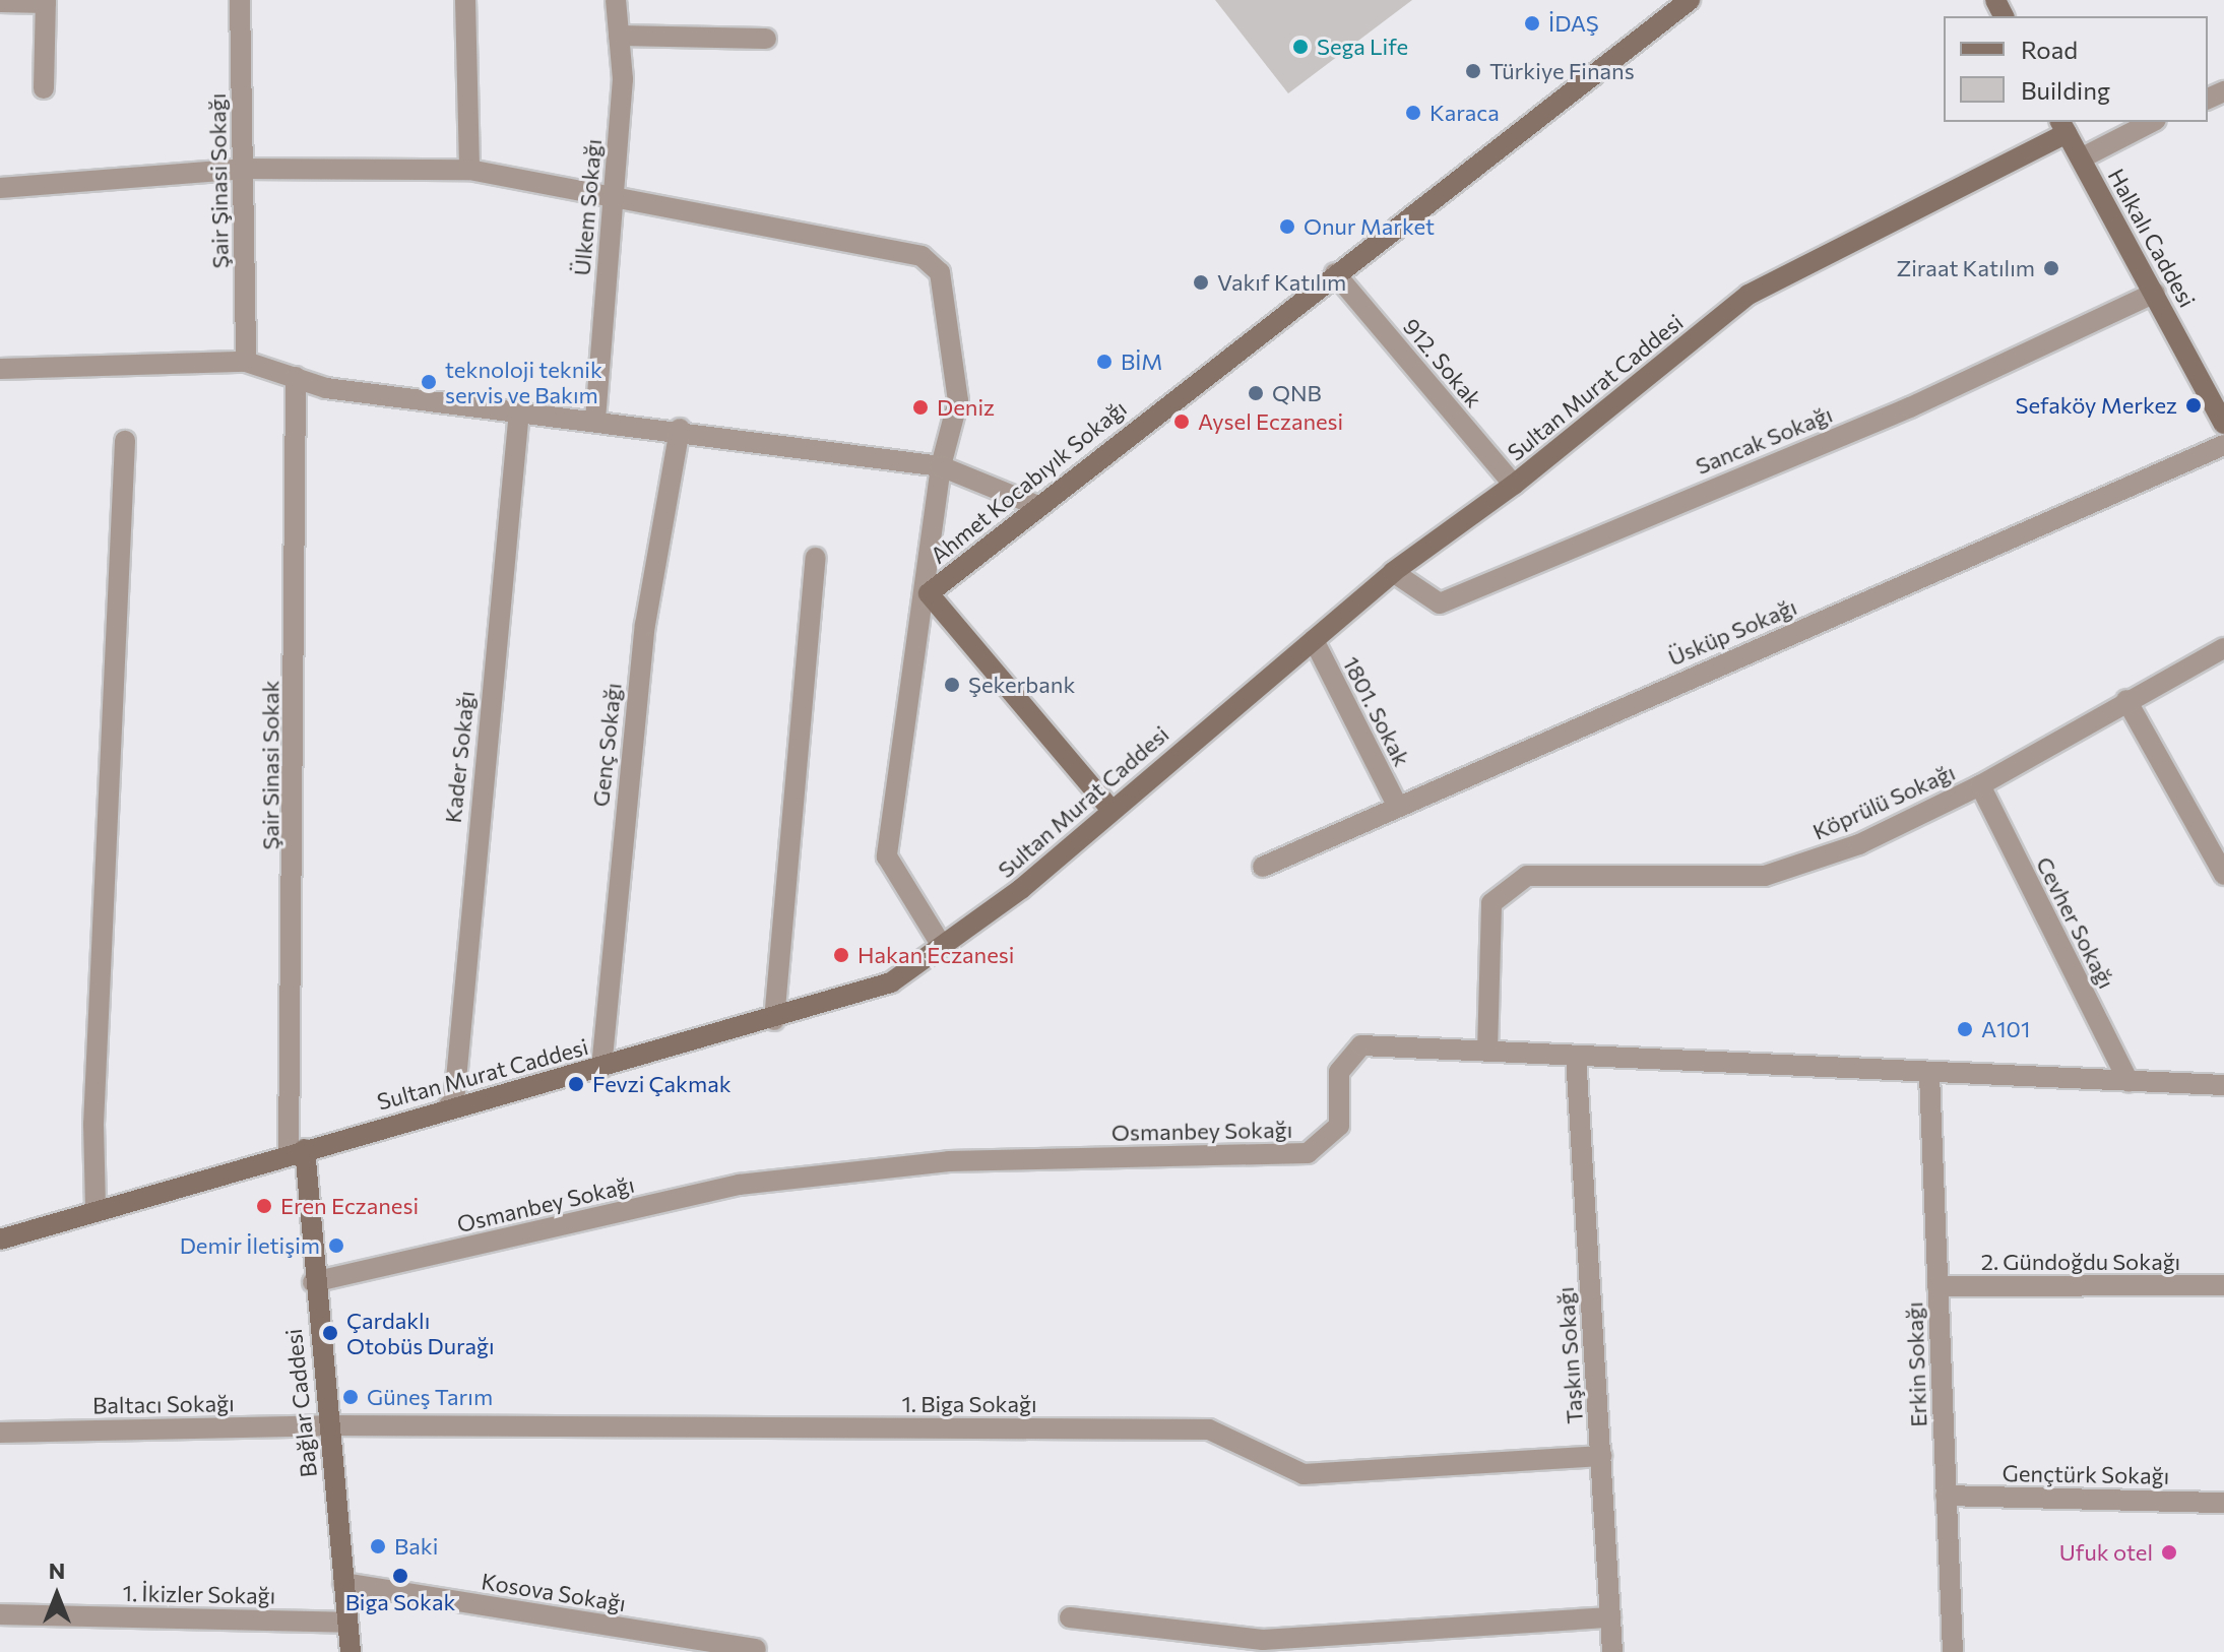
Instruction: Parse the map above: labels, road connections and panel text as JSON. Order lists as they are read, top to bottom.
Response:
{
  "streets": {
    "street": [
      "Şair Şinasi Sokağı",
      "Ülkem Sokağı",
      "Halkalı Caddesi",
      "912. Sokak",
      "Sultan Murat Caddesi",
      "Sancak Sokağı",
      "Ahmet Kocabıyık Sokağı",
      "Üsküp Sokağı",
      "1801. Sokak",
      "Genç Sokağı",
      "Kader Sokağı",
      "Şair Sinasi Sokak",
      "Köprülü Sokağı",
      "Cevher Sokağı",
      "Osmanbey Sokağı",
      "2. Gündoğdu Sokağı",
      "Taşkın Sokağı",
      "Erkin Sokağı",
      "Bağlar Caddesi",
      "Baltacı Sokağı",
      "1. Biga Sokağı",
      "Gençtürk Sokağı",
      "Kosova Sokağı",
      "1. İkizler Sokağı"
    ]
  },
  "crossings": [
    ["Halkalı Caddesi", "Sultan Murat Caddesi"],
    ["Halkalı Caddesi", "Sancak Sokağı"],
    ["912. Sokak", "Sultan Murat Caddesi"],
    ["912. Sokak", "Ahmet Kocabıyık Sokağı"],
    ["Sultan Murat Caddesi", "Sancak Sokağı"],
    ["Sultan Murat Caddesi", "Ahmet Kocabıyık Sokağı"],
    ["Sultan Murat Caddesi", "1801. Sokak"],
    ["Sultan Murat Caddesi", "Genç Sokağı"],
    ["Sultan Murat Caddesi", "Kader Sokağı"],
    ["Sultan Murat Caddesi", "Şair Sinasi Sokak"],
    ["Sultan Murat Caddesi", "Bağlar Caddesi"],
    ["Üsküp Sokağı", "1801. Sokak"],
    ["Şair Sinasi Sokak", "Bağlar Caddesi"],
    ["Köprülü Sokağı", "Cevher Sokağı"],
    ["Köprülü Sokağı", "Osmanbey Sokağı"],
    ["Cevher Sokağı", "Osmanbey Sokağı"],
    ["Osmanbey Sokağı", "Taşkın Sokağı"],
    ["Osmanbey Sokağı", "Erkin Sokağı"],
    ["Osmanbey Sokağı", "Bağlar Caddesi"],
    ["2. Gündoğdu Sokağı", "Erkin Sokağı"],
    ["Taşkın Sokağı", "1. Biga Sokağı"],
    ["Erkin Sokağı", "Gençtürk Sokağı"],
    ["Bağlar Caddesi", "Baltacı Sokağı"],
    ["Bağlar Caddesi", "1. Biga Sokağı"],
    ["Bağlar Caddesi", "Kosova Sokağı"],
    ["Bağlar Caddesi", "1. İkizler Sokağı"],
    ["Baltacı Sokağı", "1. Biga Sokağı"]
  ],
  "places": [
    "İDAŞ",
    "Sega Life",
    "Türkiye Finans",
    "Karaca",
    "Onur Market",
    "Ziraat Katılım",
    "Vakıf Katılım",
    "BİM",
    "teknoloji teknik servis ve Bakım",
    "QNB",
    "Sefaköy Merkez",
    "Deniz",
    "Aysel Eczanesi",
    "Şekerbank",
    "Hakan Eczanesi",
    "A101",
    "Fevzi Çakmak",
    "Eren Eczanesi",
    "Demir İletişim",
    "Çardaklı Otobüs Durağı",
    "Güneş Tarım",
    "Baki",
    "Ufuk otel",
    "Biga Sokak"
  ],
  "legend": ["Road", "Building"],
  "north": "top"
}
